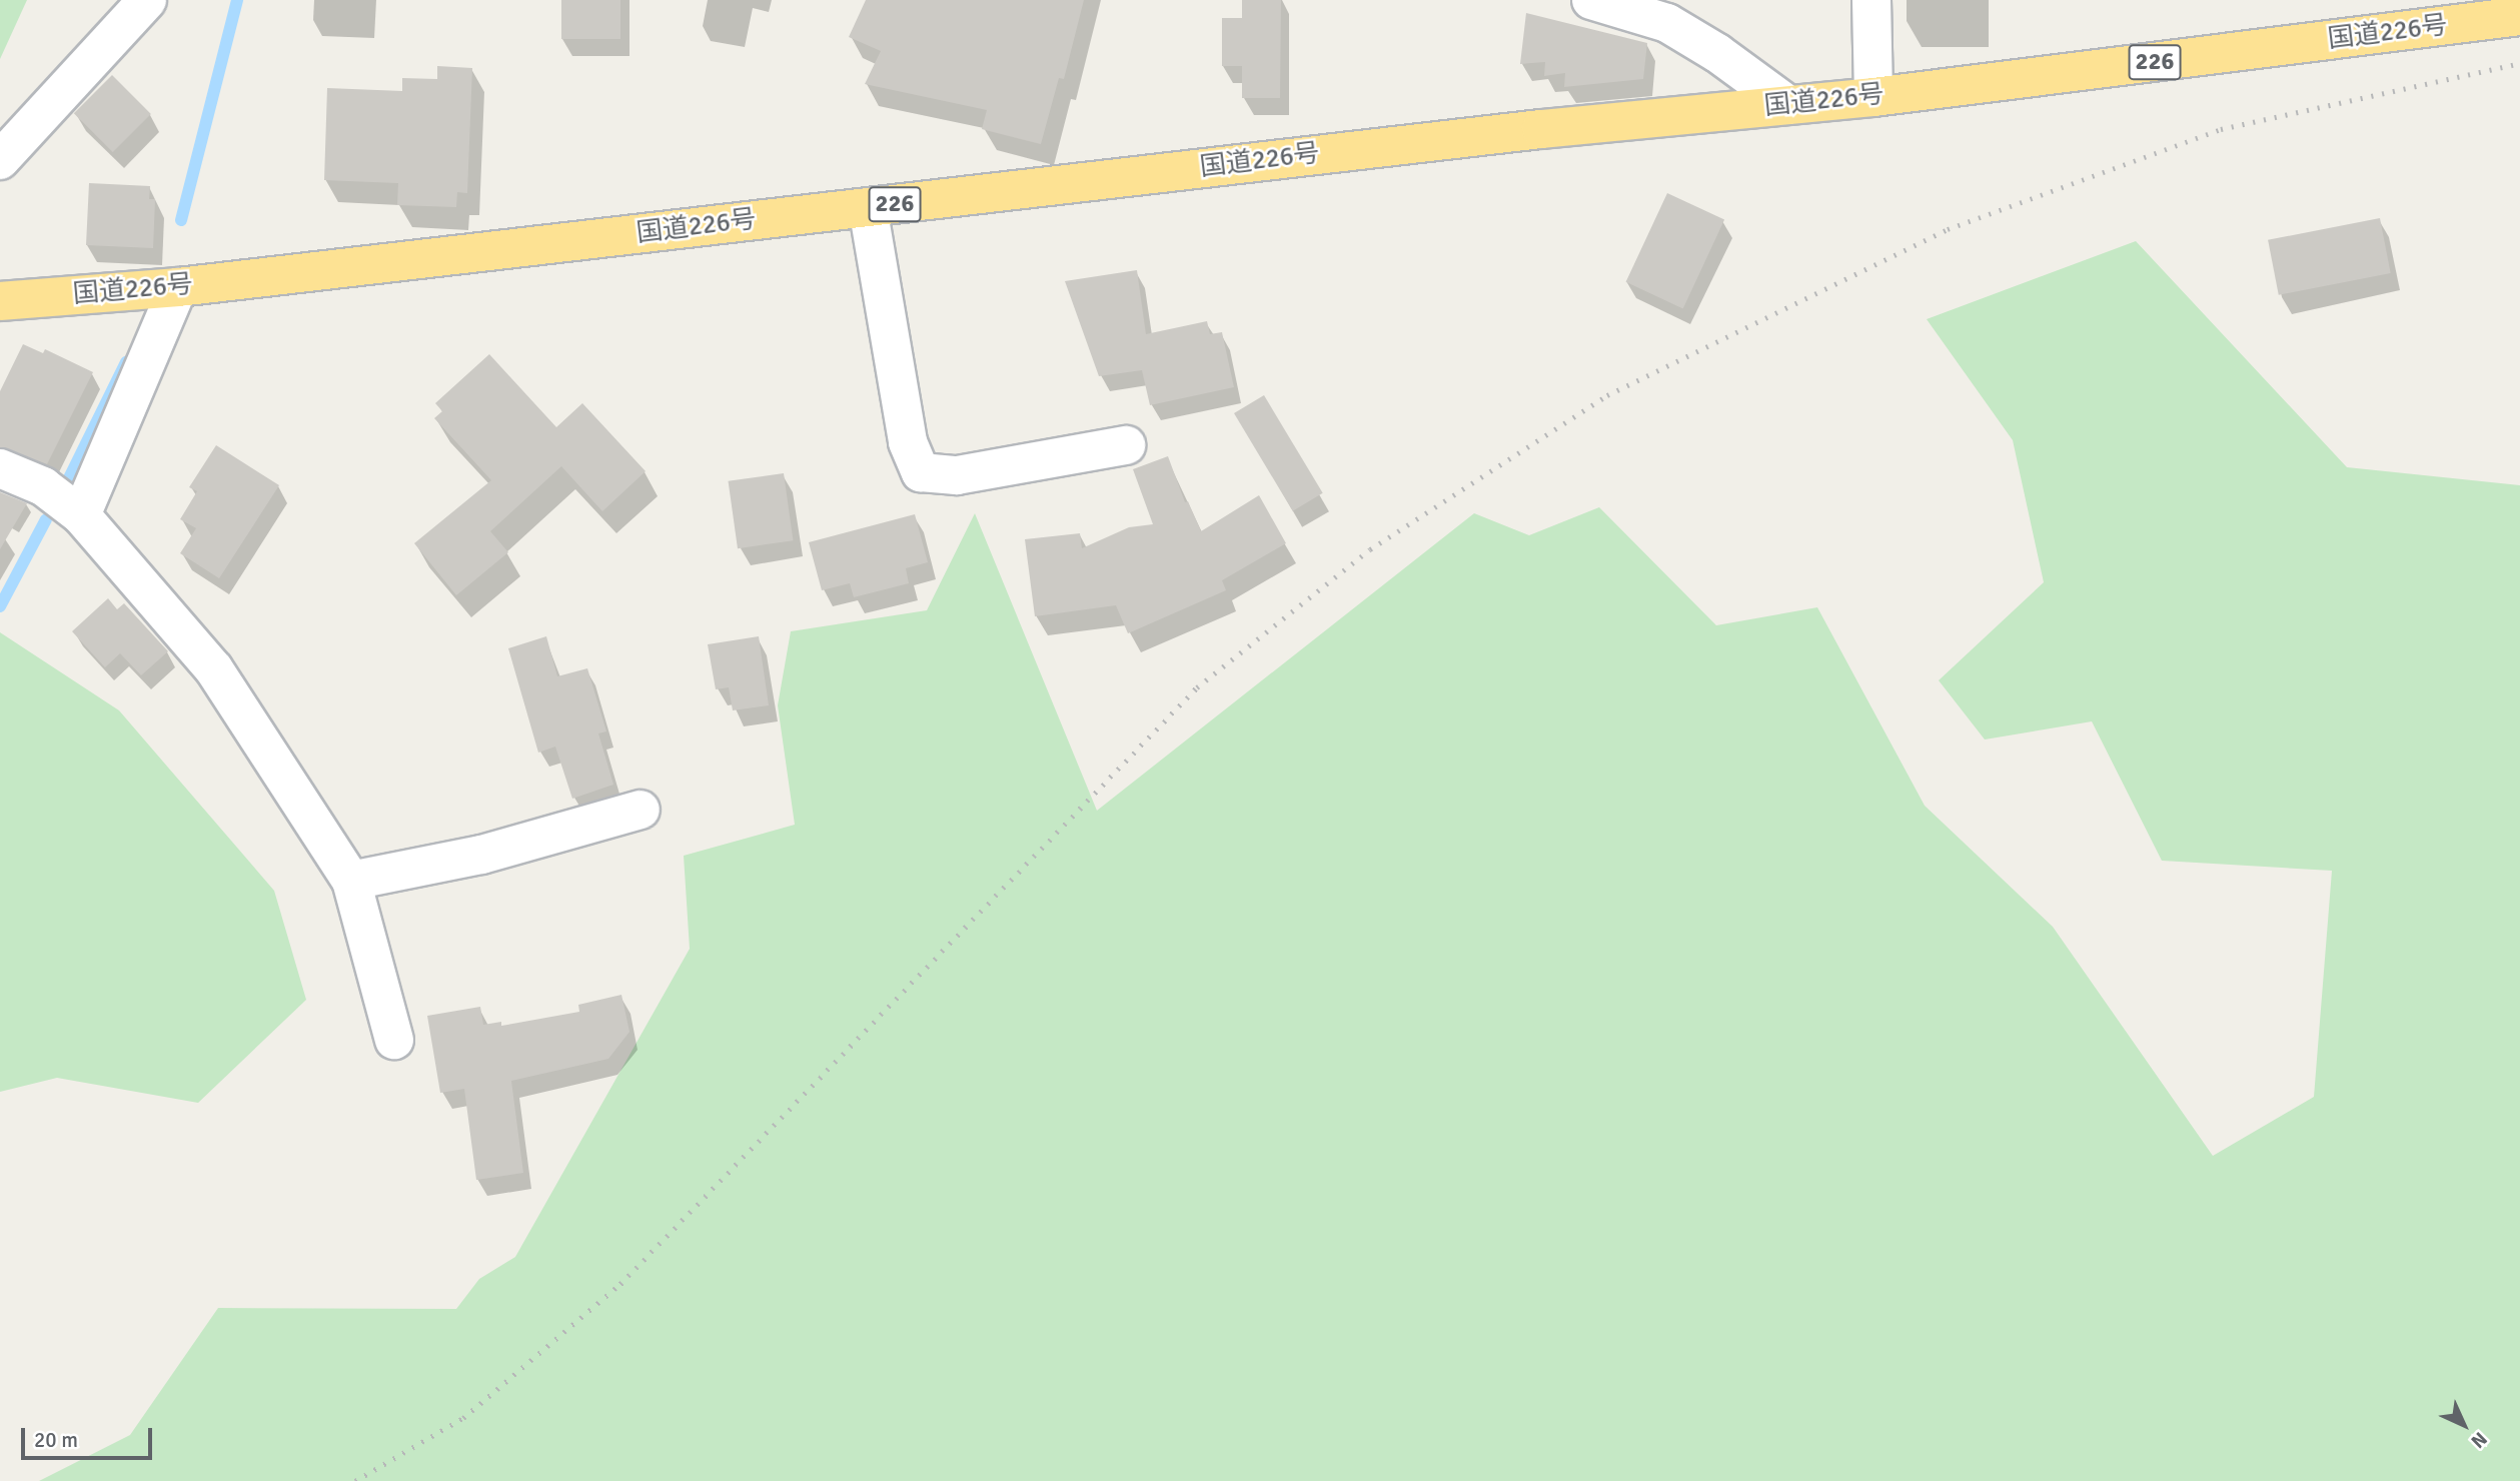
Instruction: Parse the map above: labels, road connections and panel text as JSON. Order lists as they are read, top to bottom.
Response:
{
  "streets": {
    "highway": ["国道226号", "226"]
  },
  "scale_bar": "20 m",
  "north": "bottom right"
}
